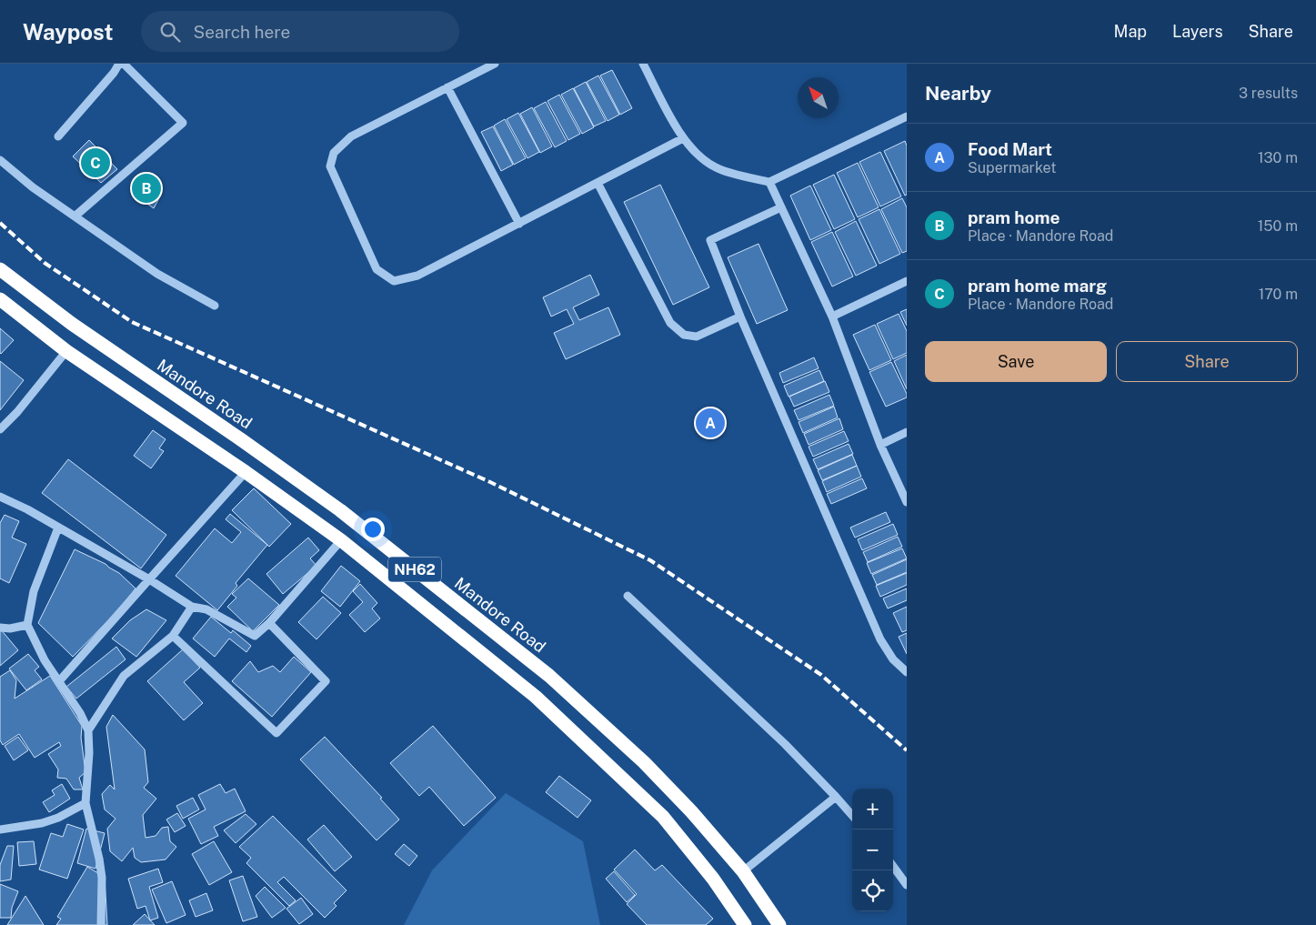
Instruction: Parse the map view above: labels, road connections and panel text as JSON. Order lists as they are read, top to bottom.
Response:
{
  "streets": {
    "highway": ["Mandore Road", "NH62"]
  },
  "north": "top left",
  "page": {
    "header": "Waypost",
    "search": "Search here",
    "nav": ["Map", "Layers", "Share"],
    "heading": ["Nearby", "3 results"],
    "list": [
      {
        "mark": "A",
        "name": "Food Mart",
        "note": "Supermarket",
        "value": "130 m"
      },
      {
        "mark": "B",
        "name": "pram home",
        "note": "Place · Mandore Road",
        "value": "150 m"
      },
      {
        "mark": "C",
        "name": "pram home marg",
        "note": "Place · Mandore Road",
        "value": "170 m"
      }
    ],
    "pins": ["C", "B", "A"],
    "buttons": ["Save", "Share"],
    "map_buttons": ["+", "−"]
  }
}
